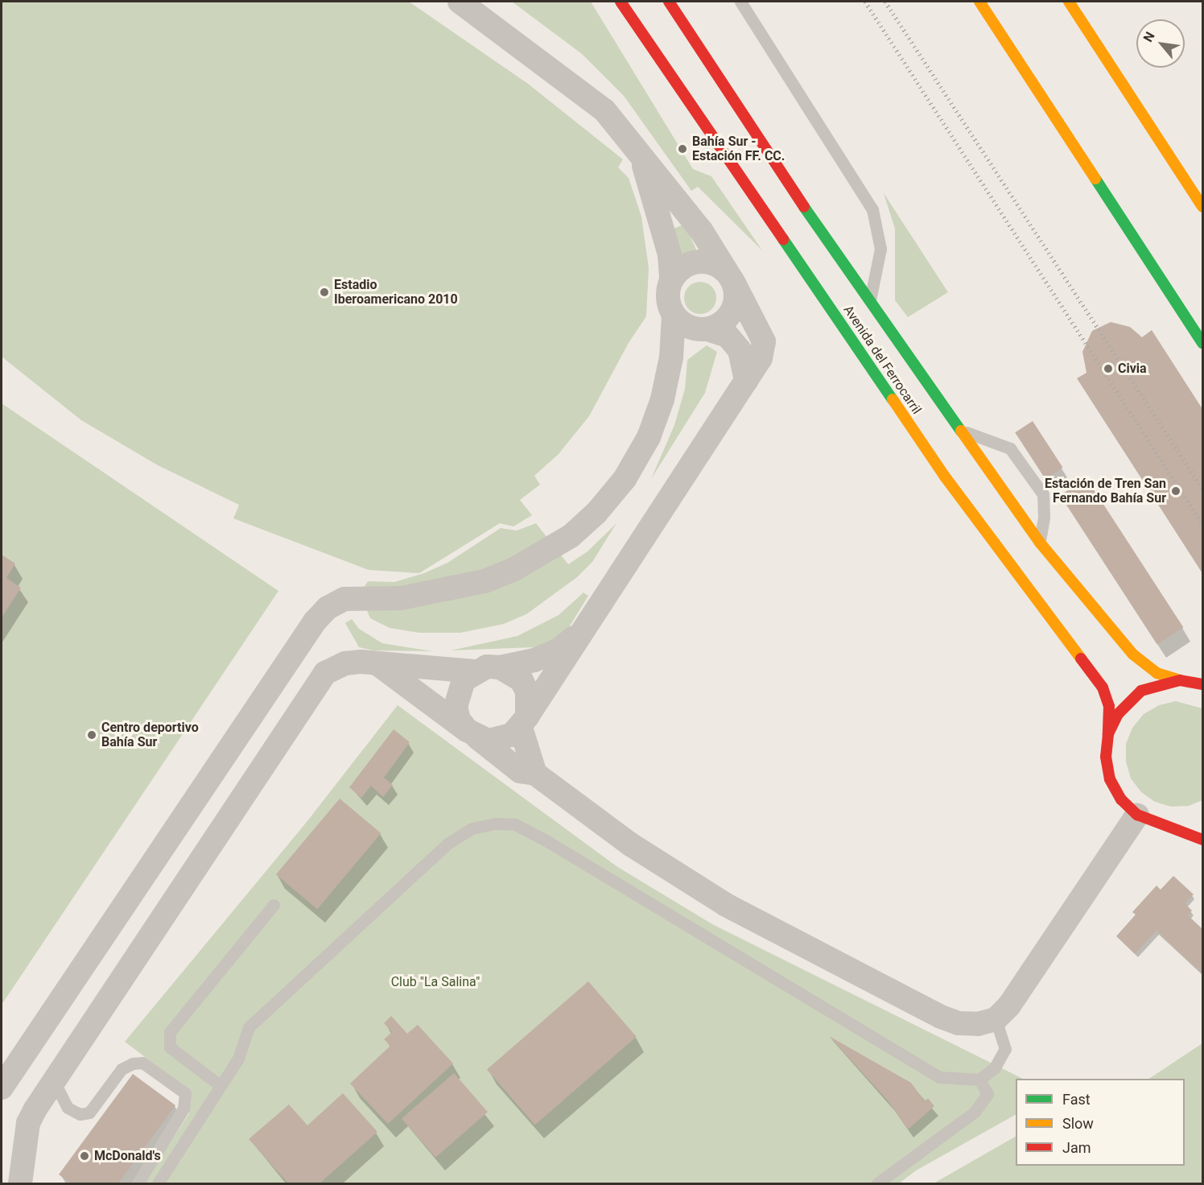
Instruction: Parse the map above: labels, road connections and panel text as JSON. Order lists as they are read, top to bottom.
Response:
{
  "streets": {
    "main road": ["Avenida del Ferrocarril"]
  },
  "parks": ["Club \"La Salina\""],
  "places": [
    "Bahía Sur - Estación FF. CC.",
    "Estadio Iberoamericano 2010",
    "Civia",
    "Estación de Tren San Fernando Bahía Sur",
    "Centro deportivo Bahía Sur",
    "McDonald's"
  ],
  "legend": ["Fast", "Slow", "Jam"],
  "north": "top left"
}
